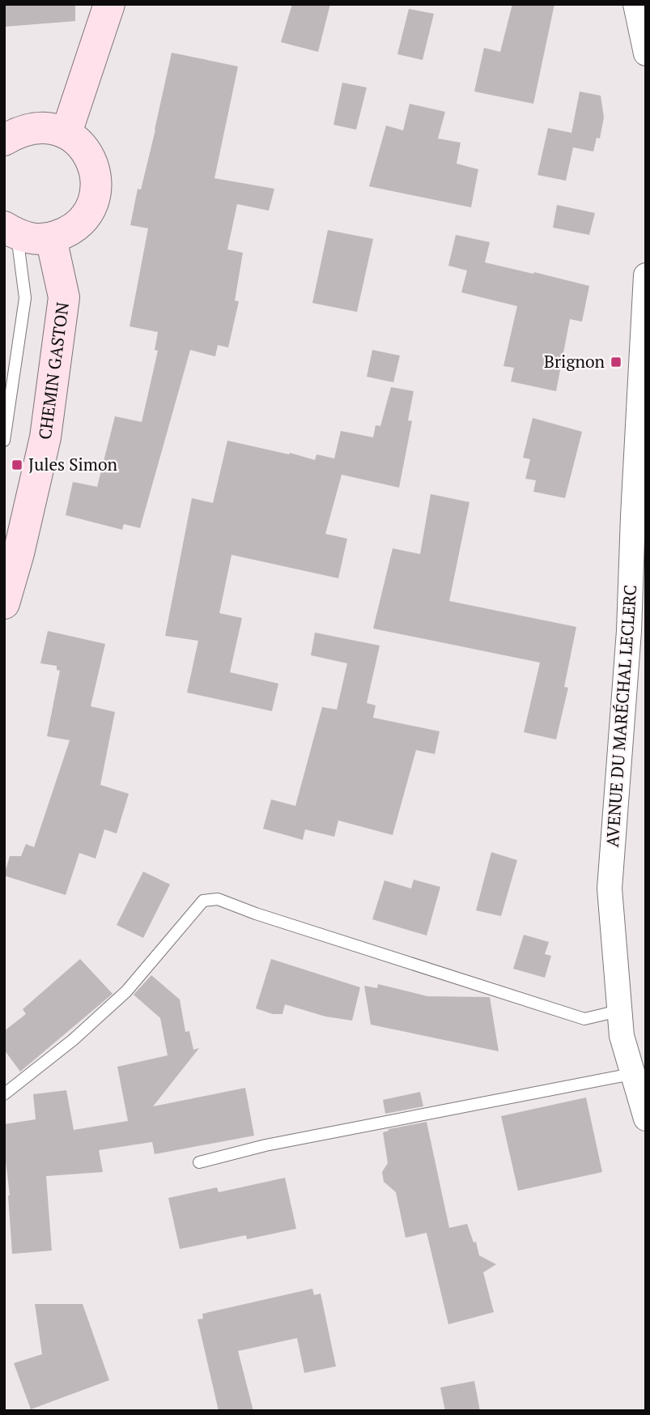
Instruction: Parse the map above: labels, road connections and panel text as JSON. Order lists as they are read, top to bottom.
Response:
{
  "streets": {
    "street": ["CHEMIN GASTON", "AVENUE DU MARÉCHAL LECLERC"]
  },
  "places": {
    "transit": ["Brignon", "Jules Simon"]
  }
}
